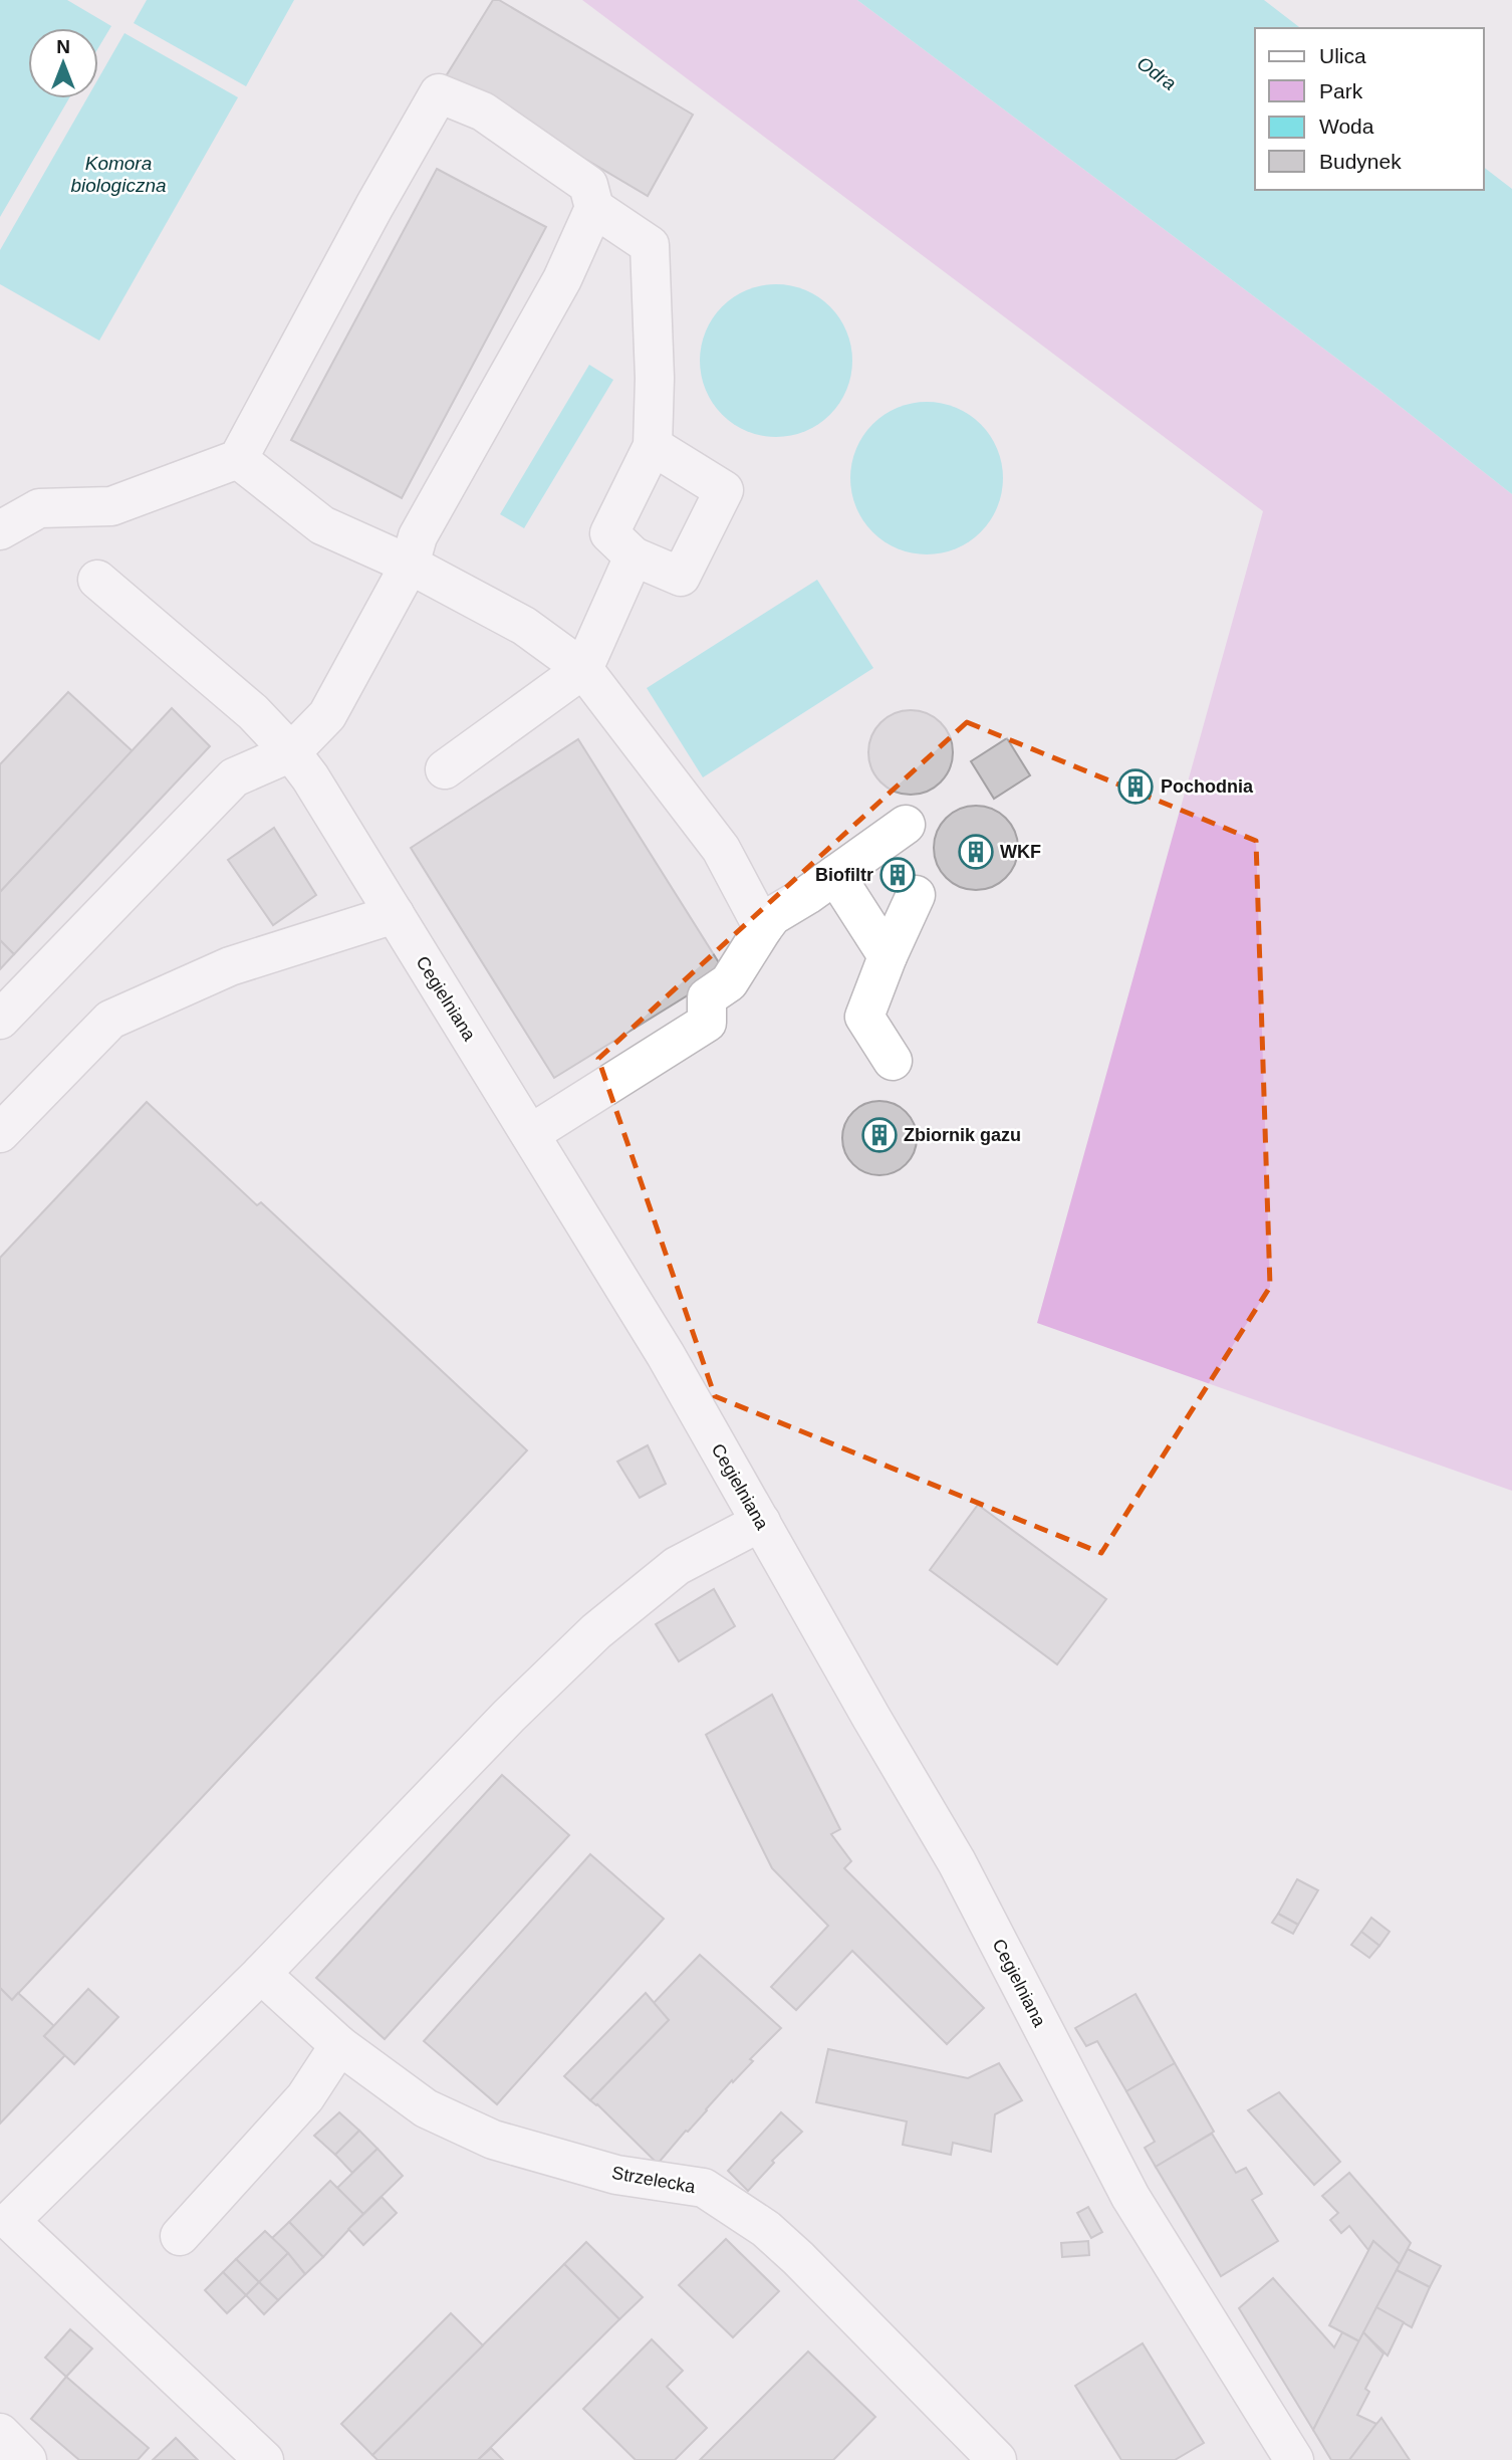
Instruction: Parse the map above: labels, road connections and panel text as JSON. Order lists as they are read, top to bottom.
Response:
{
  "streets": {
    "street": ["Cegielniana", "Strzelecka"]
  },
  "water": ["Odra", "Komora biologiczna"],
  "places": {
    "building": [
      "Pochodnia",
      "WKF",
      "Biofiltr",
      "Zbiornik gazu"
    ]
  },
  "legend": [
    "Ulica",
    "Park",
    "Woda",
    "Budynek"
  ],
  "north": "top"
}
